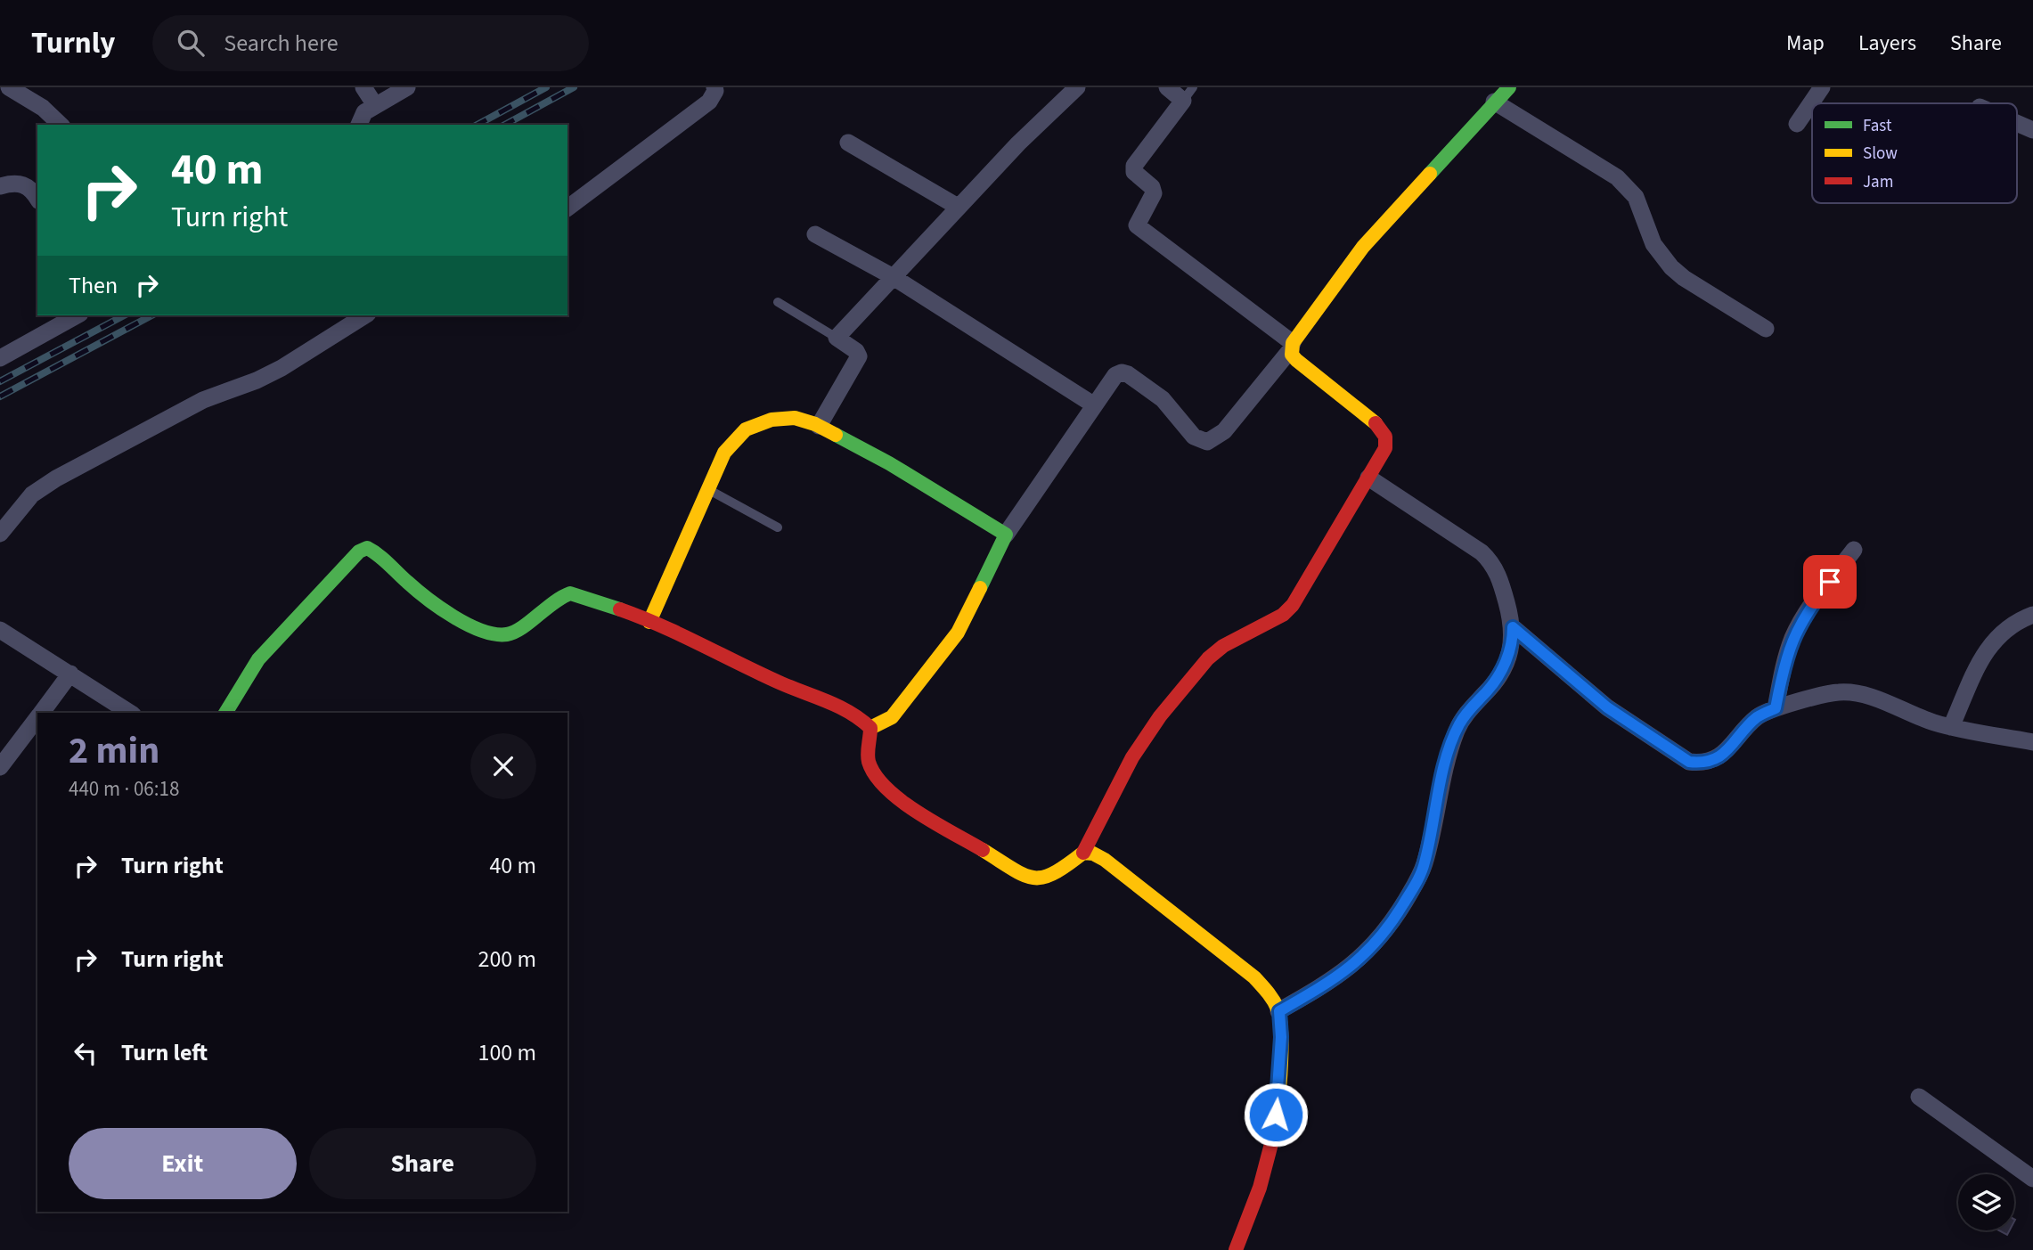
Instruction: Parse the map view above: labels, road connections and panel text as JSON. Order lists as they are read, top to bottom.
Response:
{
  "legend": ["Fast", "Slow", "Jam"],
  "page": {
    "header": "Turnly",
    "search": "Search here",
    "nav": ["Map", "Layers", "Share"],
    "turn": ["40 m", "Turn right"],
    "then": "Then",
    "heading": ["2 min", "440 m · 06:18"],
    "list": [
      {
        "name": "Turn right",
        "value": "40 m"
      },
      {
        "name": "Turn right",
        "value": "200 m"
      },
      {
        "name": "Turn left",
        "value": "100 m"
      }
    ],
    "buttons": ["Exit", "Share"]
  }
}
